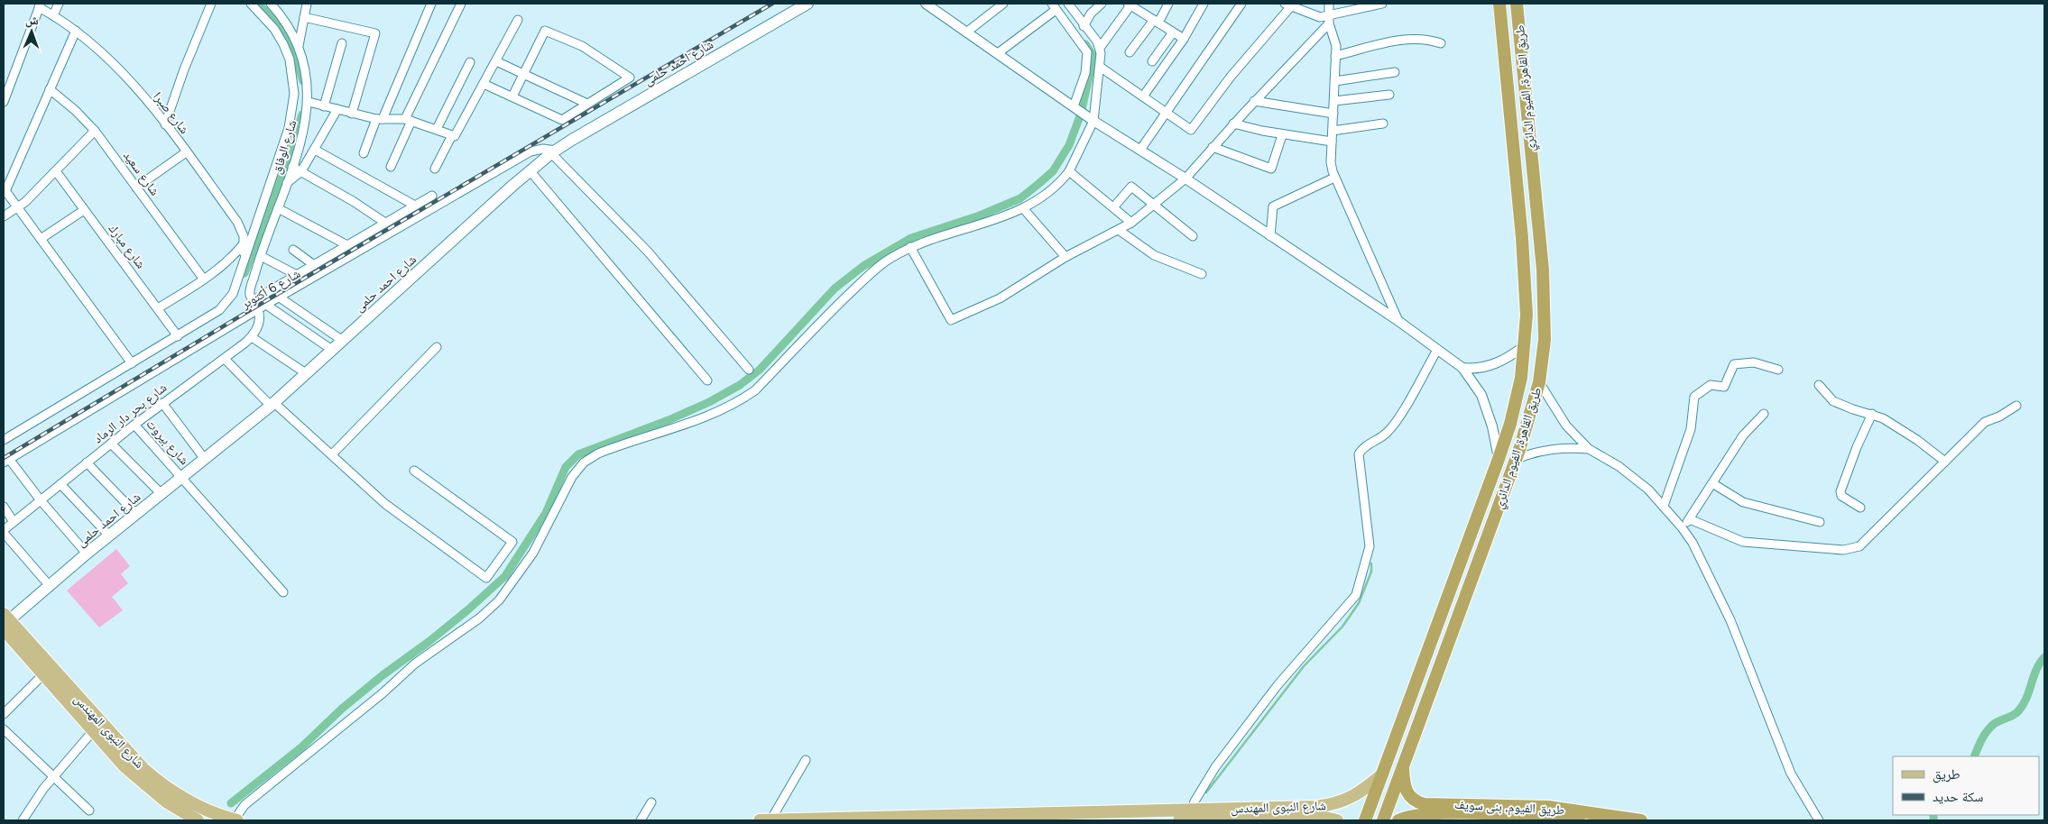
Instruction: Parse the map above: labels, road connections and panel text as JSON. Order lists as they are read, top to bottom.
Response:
{
  "streets": {
    "highway": ["طريق القاهرة, الفيوم الدائري", "طريق الفيوم, بنى سويف"],
    "main road": ["شارع احمد حلمى", "شارع النبوى المهندس"],
    "street": [
      "شارع صبرا",
      "شارع الوفاق",
      "شارع سعيد",
      "شارع مبارك",
      "شارع 6 أكتوبر",
      "شارع بحر دار الرماد",
      "شارع بيروت"
    ]
  },
  "crossings": [
    ["شارع احمد حلمى", "شارع 6 أكتوبر"],
    ["شارع احمد حلمى", "شارع بيروت"],
    ["شارع احمد حلمى", "شارع النبوى المهندس"],
    ["طريق القاهرة, الفيوم الدائري", "شارع النبوى المهندس"],
    ["طريق القاهرة, الفيوم الدائري", "طريق الفيوم, بنى سويف"],
    ["شارع صبرا", "شارع الوفاق"],
    ["شارع الوفاق", "شارع مبارك"],
    ["شارع الوفاق", "شارع 6 أكتوبر"],
    ["شارع 6 أكتوبر", "شارع بحر دار الرماد"],
    ["شارع بحر دار الرماد", "شارع بيروت"]
  ],
  "legend": ["طريق", "سكة حديد"],
  "north": "top"
}
